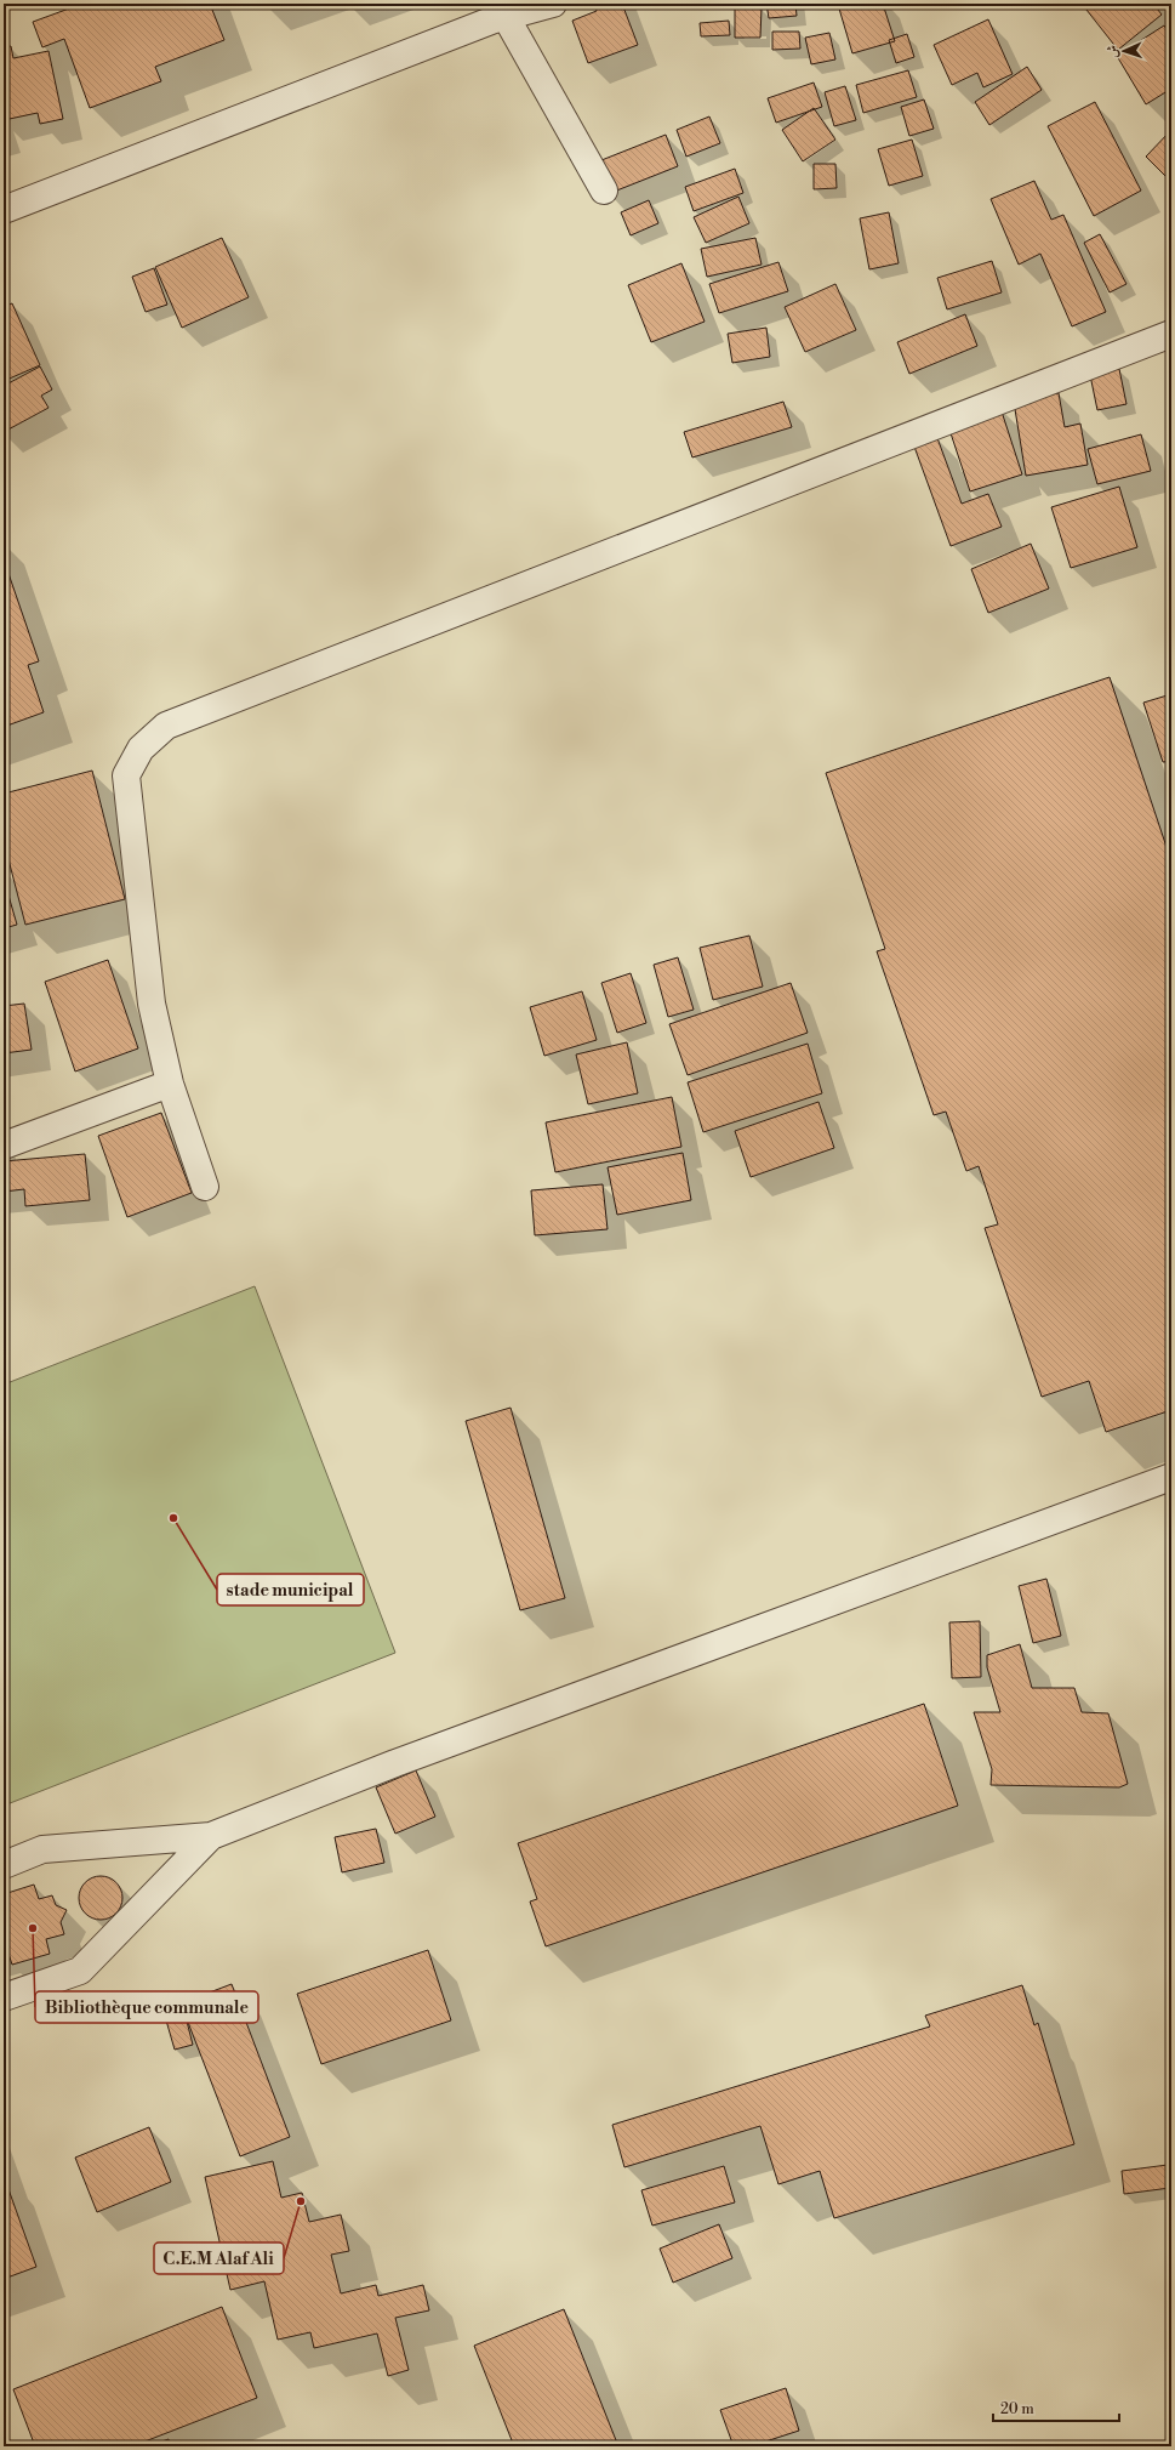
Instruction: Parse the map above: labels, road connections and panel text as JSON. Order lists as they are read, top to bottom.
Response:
{
  "places": ["stade municipal", "Bibliothèque communale", "C.E.M Alaf Ali"],
  "scale_bar": "20 m",
  "north": "left"
}
